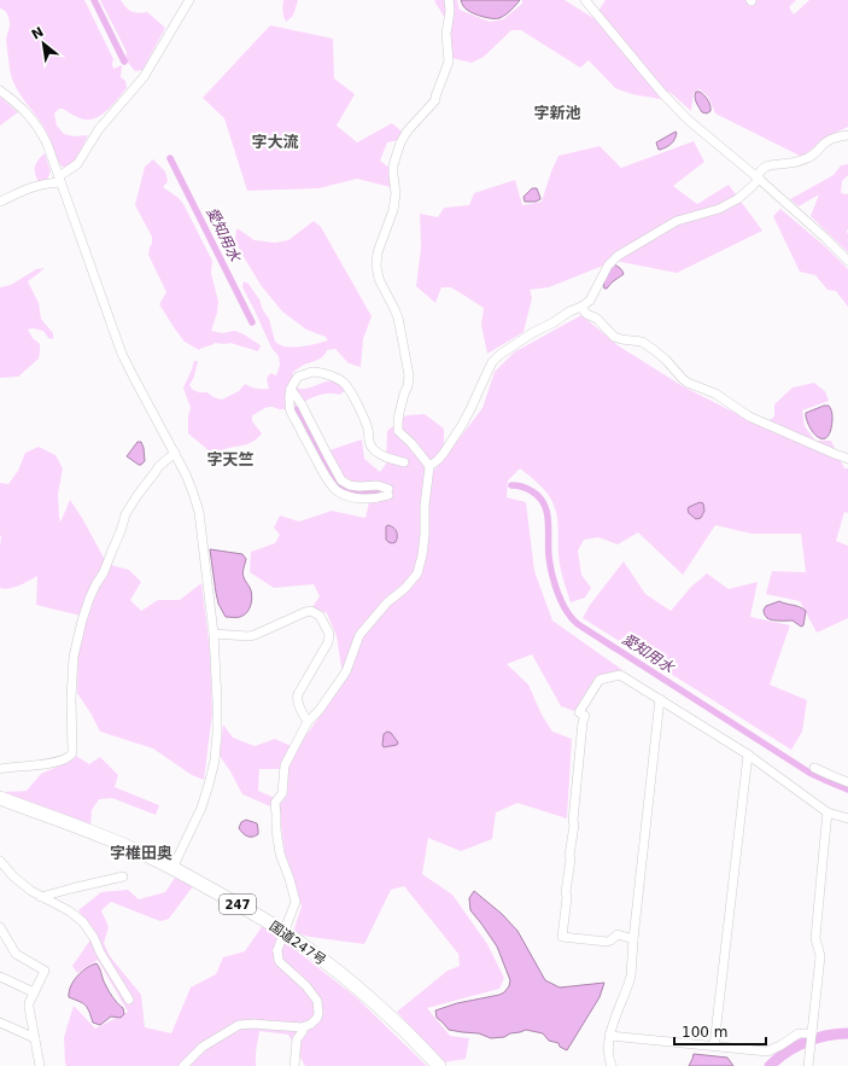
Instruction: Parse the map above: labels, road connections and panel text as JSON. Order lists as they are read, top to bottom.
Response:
{
  "streets": {
    "highway": ["247", "国道247号"]
  },
  "districts": [
    "字新池",
    "字大流",
    "字天竺",
    "字椎田奥"
  ],
  "water": ["愛知用水"],
  "scale_bar": "100 m",
  "north": "top left"
}
